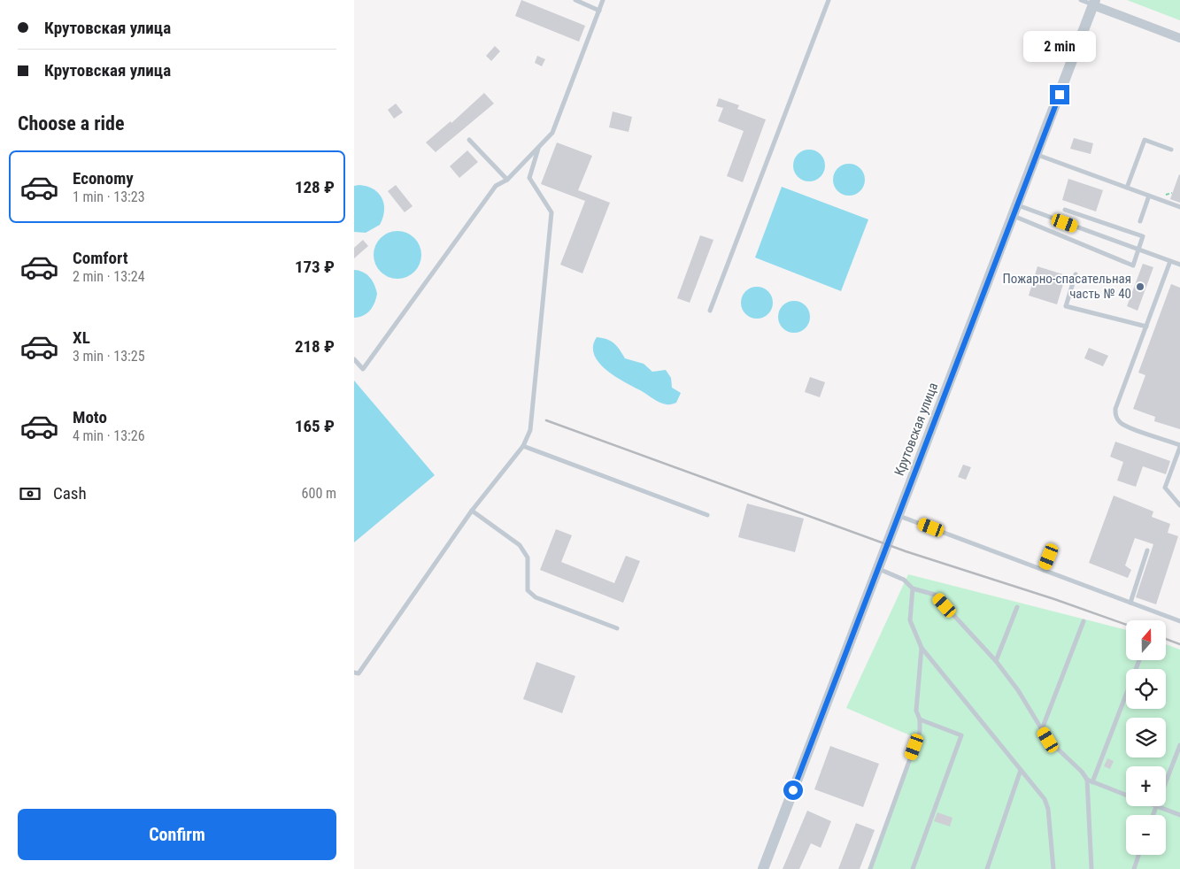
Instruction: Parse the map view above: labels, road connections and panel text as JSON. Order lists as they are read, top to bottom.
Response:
{
  "streets": {
    "street": ["Крутовская улица"]
  },
  "places": ["Пожарно-спасательная часть № 40"],
  "north": "top",
  "page": {
    "banner": ["Крутовская улица", "Крутовская улица"],
    "bubble": "2 min",
    "heading": "Choose a ride",
    "list": [
      {
        "name": "Economy",
        "note": "1 min · 13:23",
        "value": "128 ₽"
      },
      {
        "name": "Comfort",
        "note": "2 min · 13:24",
        "value": "173 ₽"
      },
      {
        "name": "XL",
        "note": "3 min · 13:25",
        "value": "218 ₽"
      },
      {
        "name": "Moto",
        "note": "4 min · 13:26",
        "value": "165 ₽"
      }
    ],
    "pay": ["Cash", "600 m"],
    "map_buttons": ["+", "−"],
    "buttons": "Confirm"
  }
}
